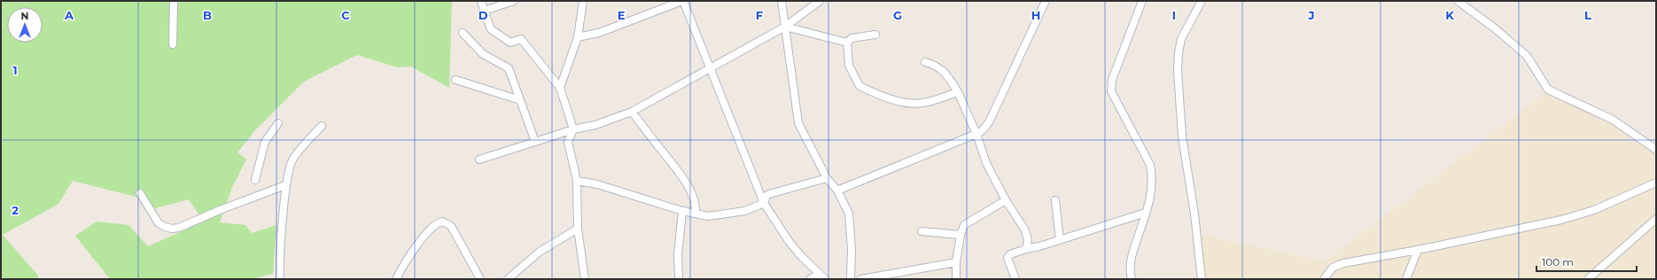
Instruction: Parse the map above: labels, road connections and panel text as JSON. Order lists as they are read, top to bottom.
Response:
{
  "scale_bar": "100 m",
  "north": "top",
  "grid": {
    "columns": [
      "A",
      "B",
      "C",
      "D",
      "E",
      "F",
      "G",
      "H",
      "I",
      "J",
      "K",
      "L"
    ],
    "rows": ["1", "2"]
  }
}
